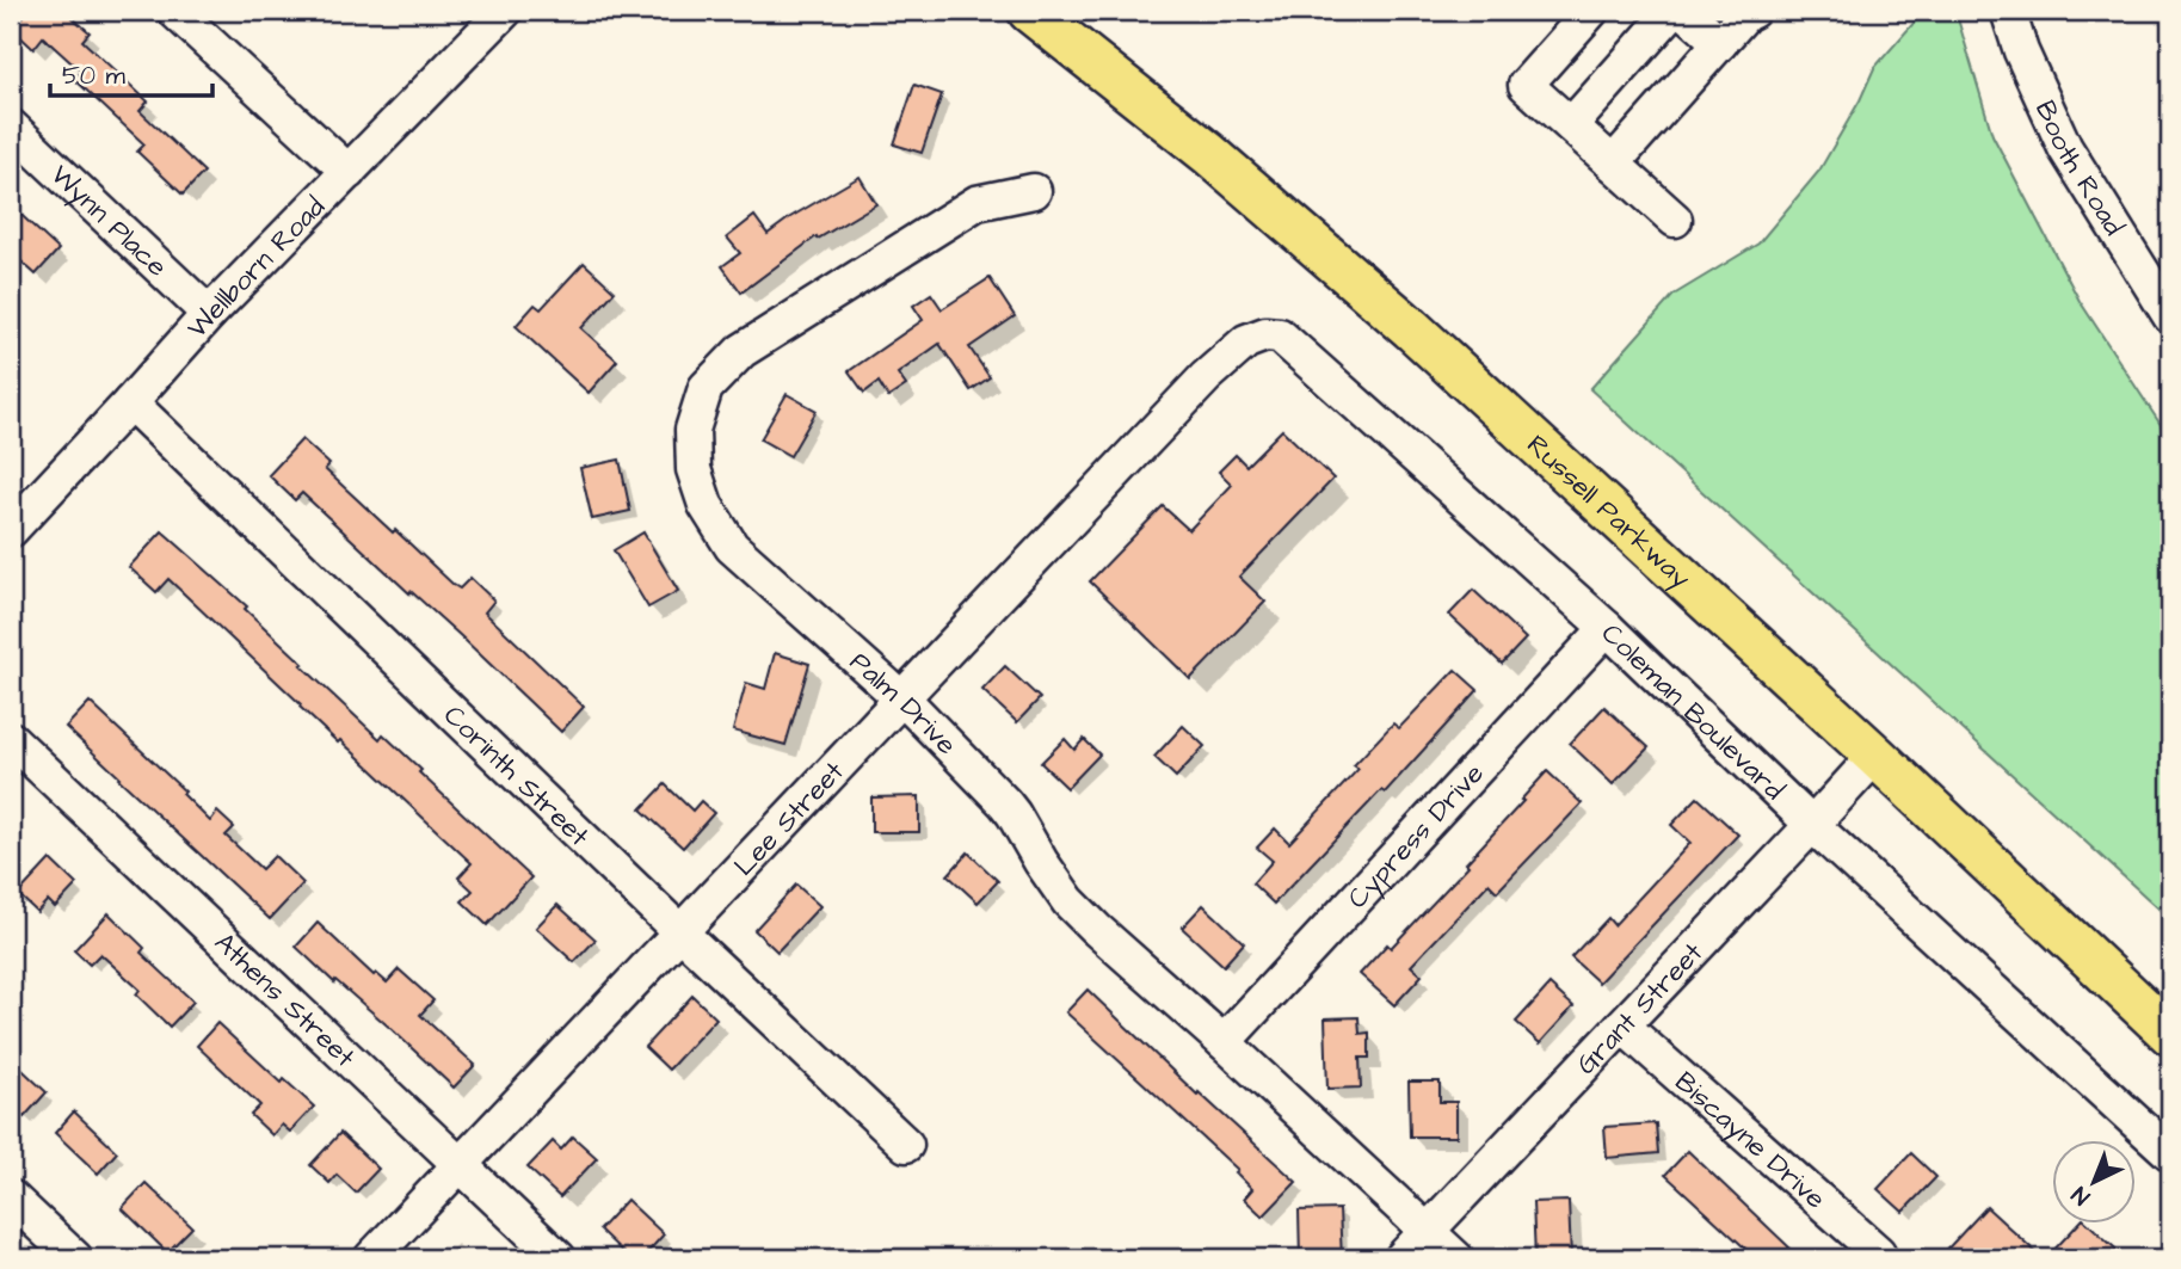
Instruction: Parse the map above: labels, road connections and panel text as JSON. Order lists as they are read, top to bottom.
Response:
{
  "streets": {
    "main road": ["Russell Parkway"],
    "street": [
      "Booth Road",
      "Wynn Place",
      "Wellborn Road",
      "Palm Drive",
      "Coleman Boulevard",
      "Corinth Street",
      "Lee Street",
      "Cypress Drive",
      "Athens Street",
      "Grant Street",
      "Biscayne Drive"
    ]
  },
  "crossings": [
    ["Wynn Place", "Wellborn Road"],
    ["Wellborn Road", "Corinth Street"],
    ["Russell Parkway", "Grant Street"],
    ["Palm Drive", "Lee Street"],
    ["Palm Drive", "Cypress Drive"],
    ["Palm Drive", "Grant Street"],
    ["Coleman Boulevard", "Lee Street"],
    ["Coleman Boulevard", "Cypress Drive"],
    ["Coleman Boulevard", "Grant Street"],
    ["Corinth Street", "Lee Street"],
    ["Lee Street", "Athens Street"],
    ["Grant Street", "Biscayne Drive"]
  ],
  "scale_bar": "50 m",
  "north": "bottom left"
}
